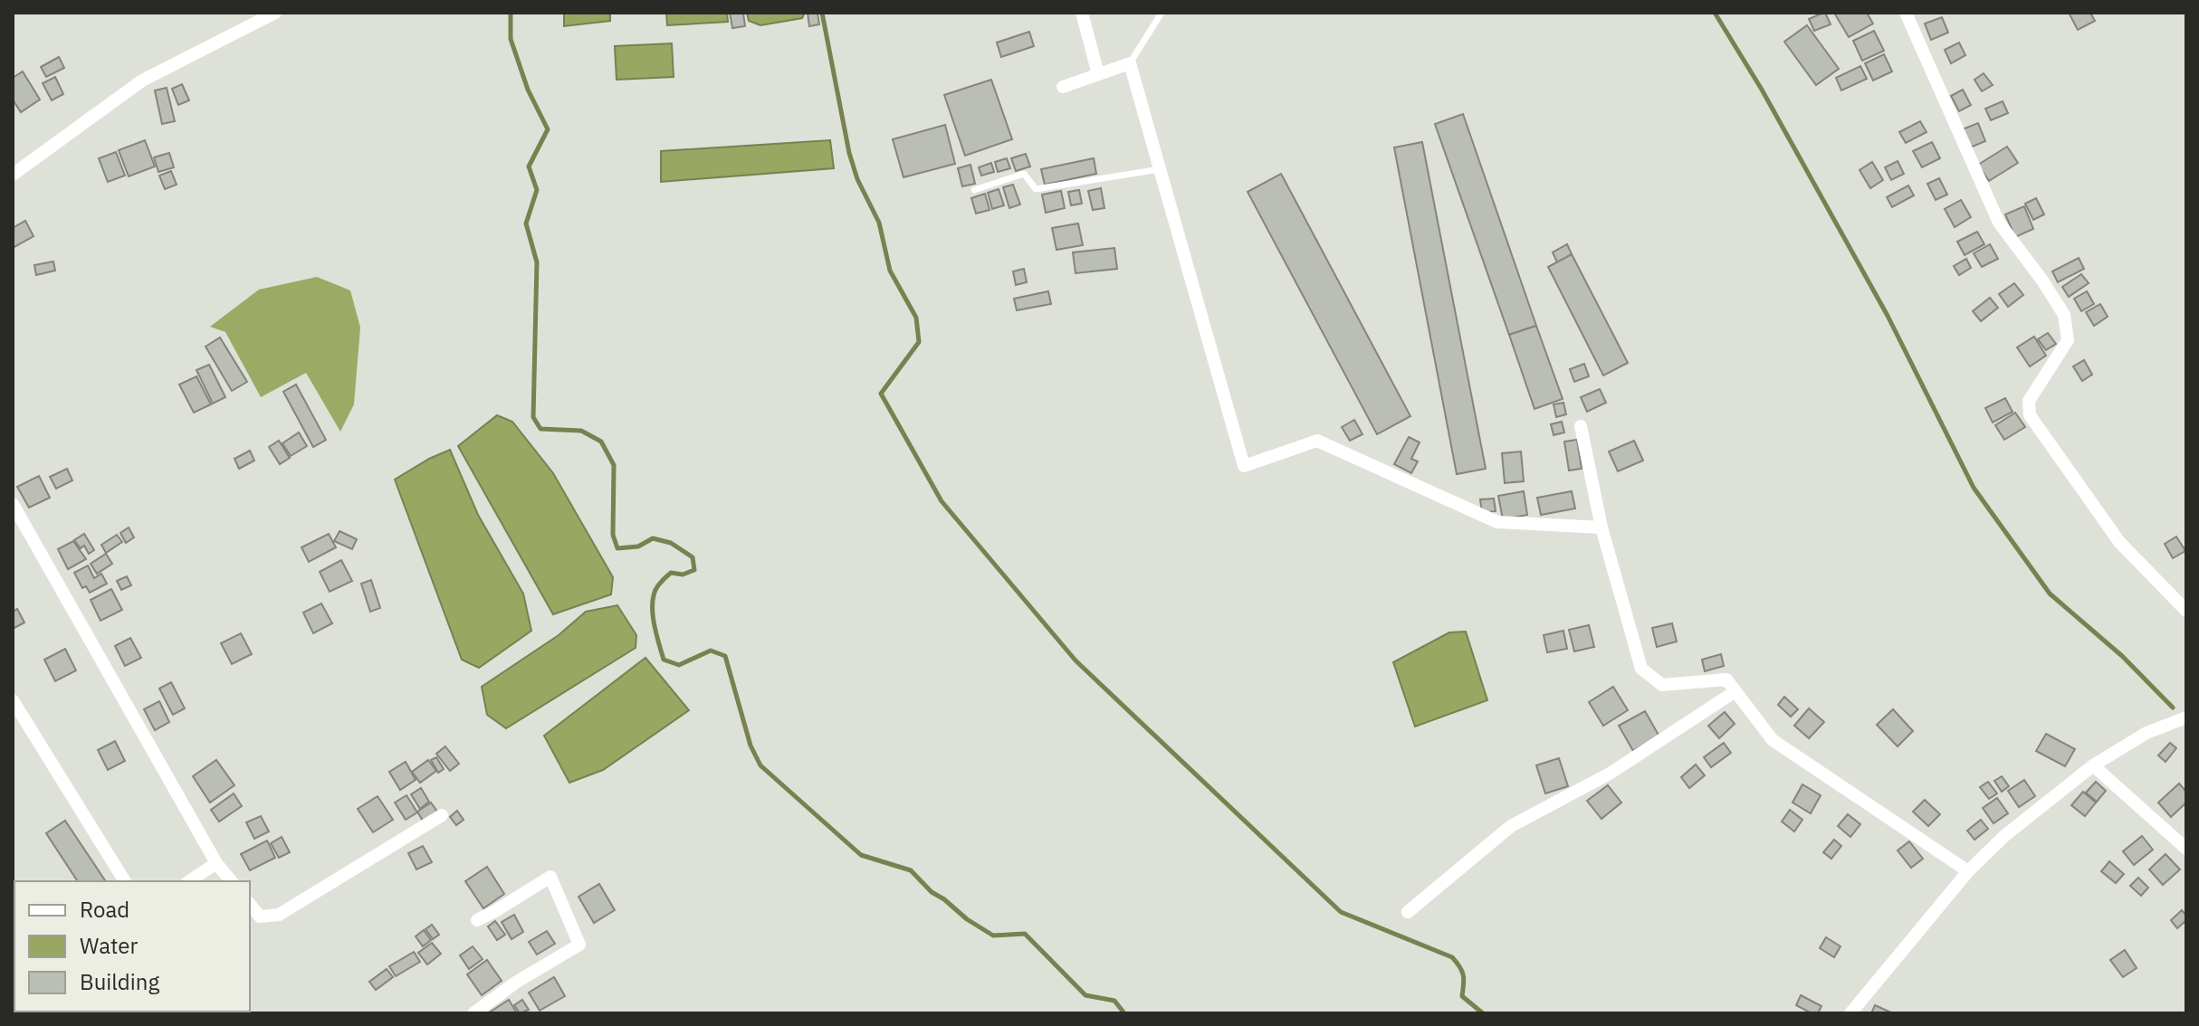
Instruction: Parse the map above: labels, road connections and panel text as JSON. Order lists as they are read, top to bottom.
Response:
{
  "legend": ["Road", "Water", "Building"]
}
